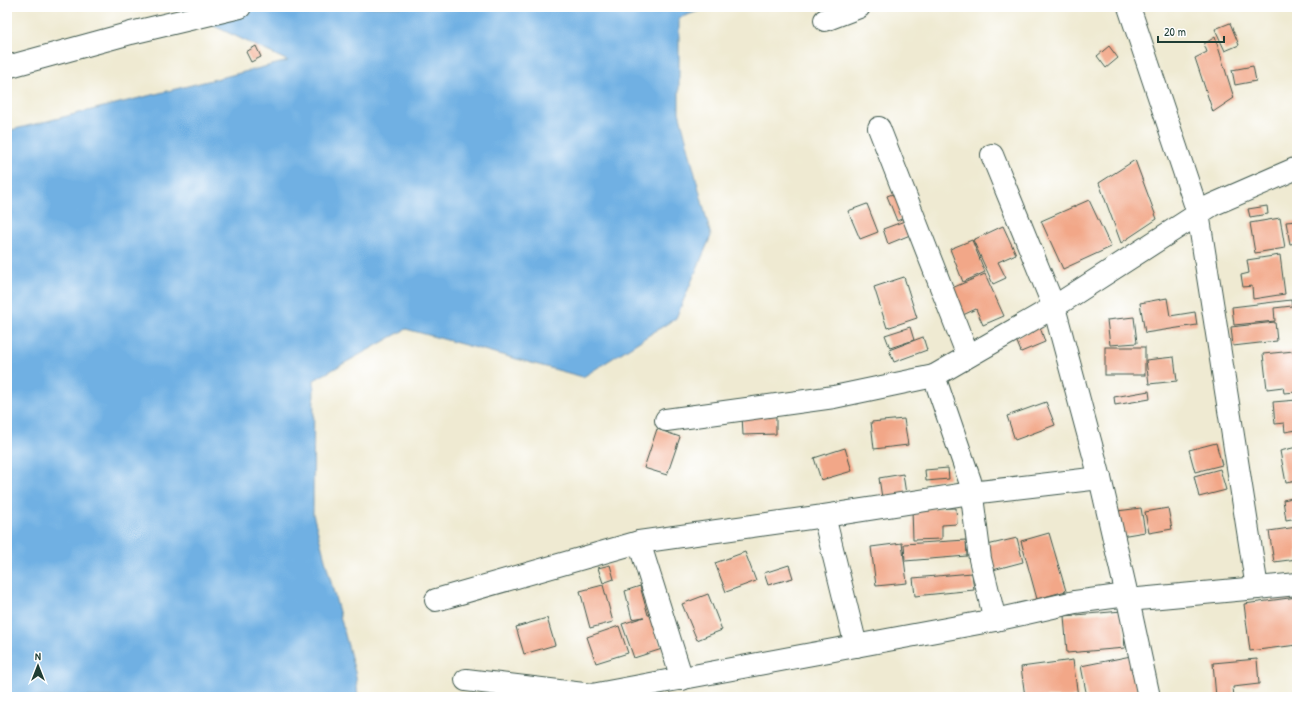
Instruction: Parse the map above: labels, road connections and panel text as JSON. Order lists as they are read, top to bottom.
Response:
{
  "scale_bar": "20 m",
  "north": "top"
}
